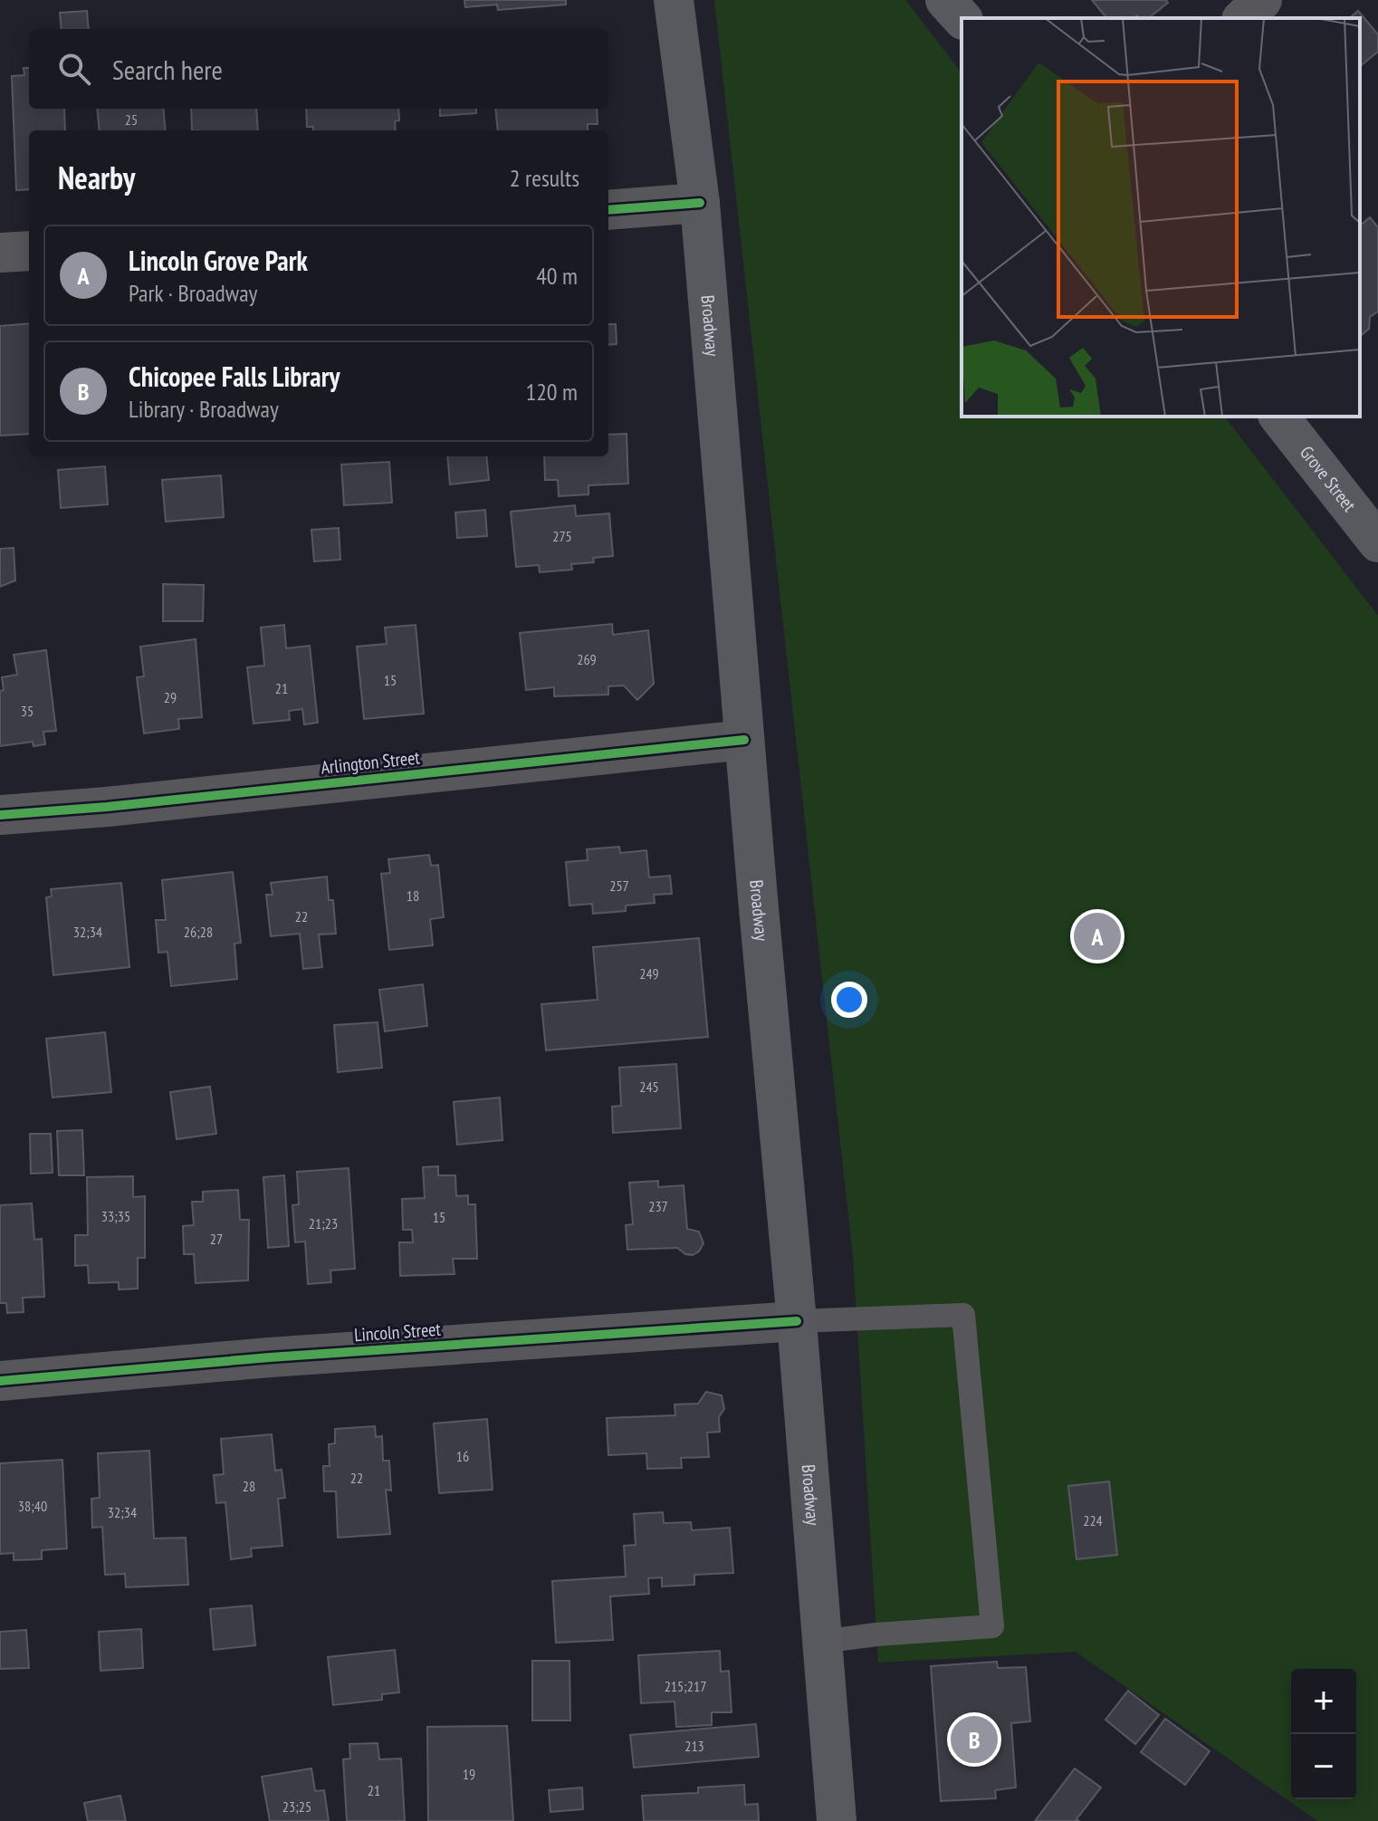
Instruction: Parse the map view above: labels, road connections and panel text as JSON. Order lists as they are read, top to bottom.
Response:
{
  "streets": {
    "main road": ["Broadway", "Grove Street"],
    "street": ["Arlington Street", "Lincoln Street"]
  },
  "crossings": [
    ["Broadway", "Arlington Street"],
    ["Broadway", "Lincoln Street"]
  ],
  "house_numbers": [
    "25",
    "275",
    "269",
    "15",
    "21",
    "29",
    "35",
    "257",
    "18",
    "22",
    "32;34",
    "26;28",
    "249",
    "245",
    "237",
    "33;35",
    "15",
    "21;23",
    "27",
    "16",
    "22",
    "28",
    "38;40",
    "32;34",
    "224",
    "215;217",
    "213",
    "19",
    "21",
    "23;25"
  ],
  "page": {
    "search": "Search here",
    "heading": ["Nearby", "2 results"],
    "list": [
      {
        "mark": "A",
        "name": "Lincoln Grove Park",
        "note": "Park · Broadway",
        "value": "40 m"
      },
      {
        "mark": "B",
        "name": "Chicopee Falls Library",
        "note": "Library · Broadway",
        "value": "120 m"
      }
    ],
    "pins": ["A", "B"],
    "map_buttons": ["+", "−"]
  }
}
